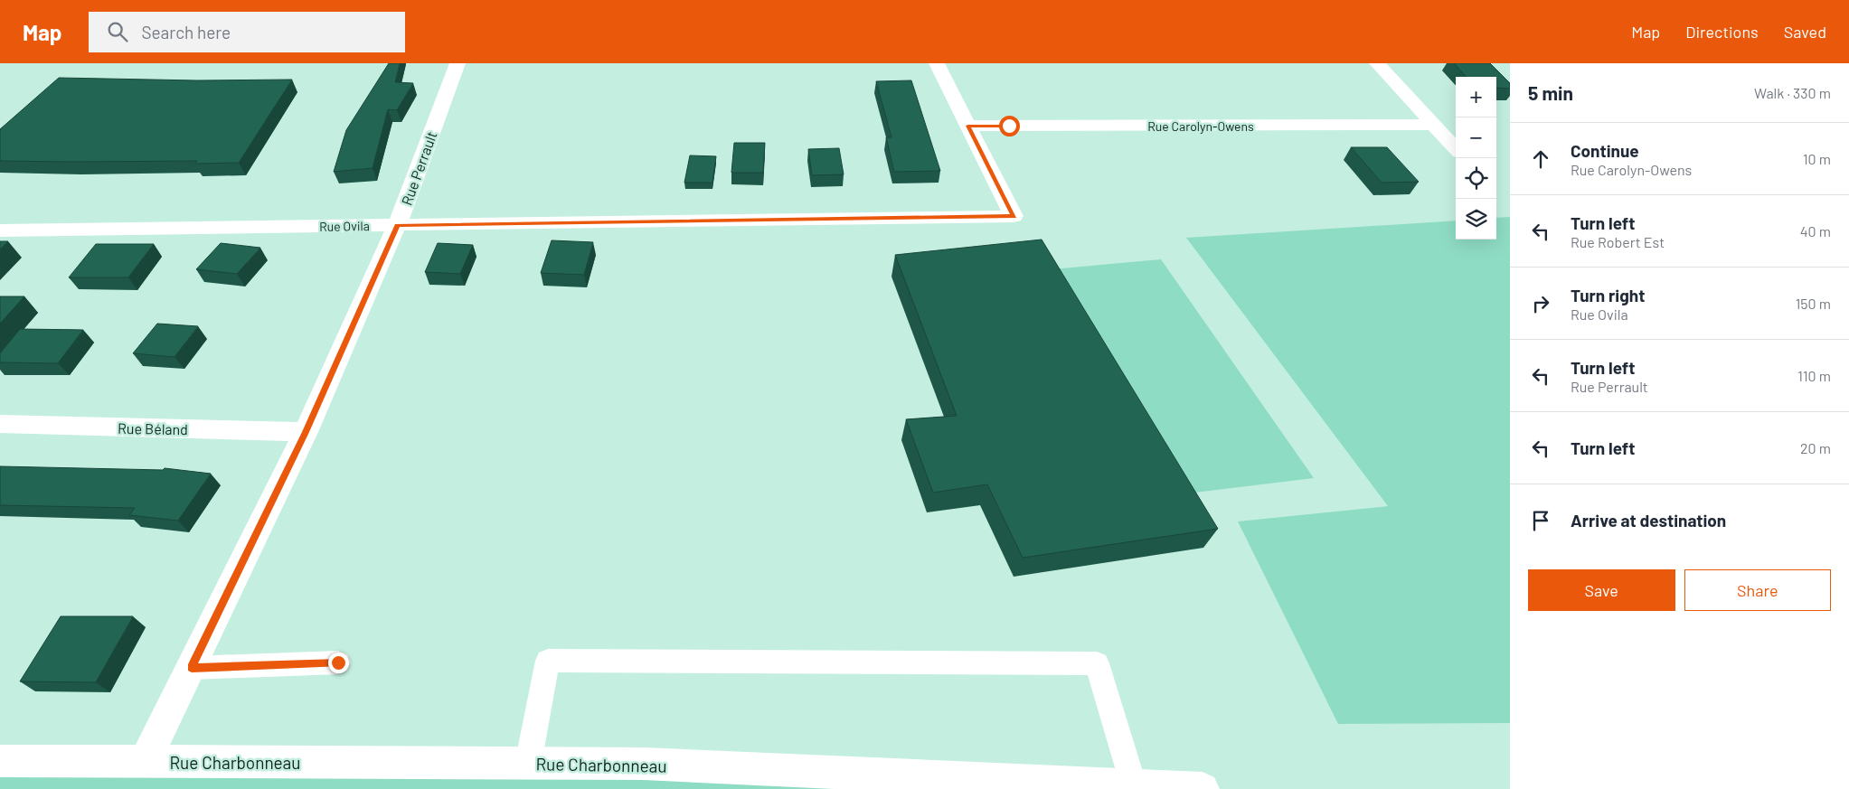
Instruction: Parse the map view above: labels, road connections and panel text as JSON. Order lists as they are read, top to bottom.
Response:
{
  "streets": {
    "street": [
      "Rue Carolyn-Owens",
      "Rue Perrault",
      "Rue Ovila",
      "Rue Béland",
      "Rue Charbonneau"
    ]
  },
  "crossings": [
    ["Rue Carolyn-Owens", "Rue Ovila"],
    ["Rue Perrault", "Rue Ovila"],
    ["Rue Perrault", "Rue Béland"],
    ["Rue Perrault", "Rue Charbonneau"]
  ],
  "page": {
    "header": "Map",
    "search": "Search here",
    "nav": ["Map", "Directions", "Saved"],
    "heading": ["5 min", "Walk · 330 m"],
    "map_buttons": ["+", "−"],
    "list": [
      ["Continue", "Rue Carolyn-Owens", "10 m"],
      ["Turn left", "Rue Robert Est", "40 m"],
      ["Turn right", "Rue Ovila", "150 m"],
      ["Turn left", "Rue Perrault", "110 m"],
      ["Turn left", "20 m"],
      "Arrive at destination"
    ],
    "buttons": ["Save", "Share"]
  }
}
